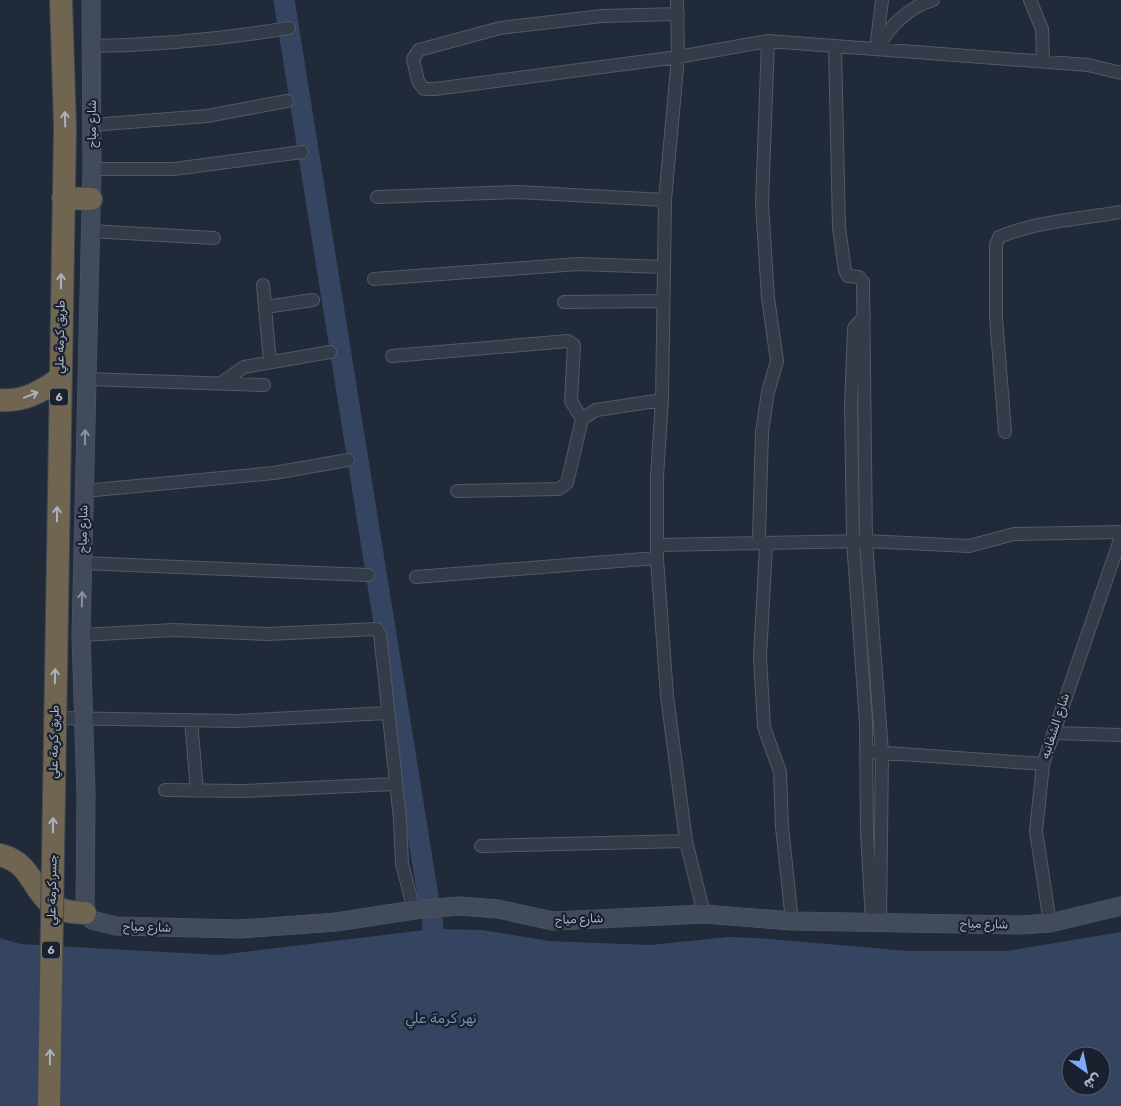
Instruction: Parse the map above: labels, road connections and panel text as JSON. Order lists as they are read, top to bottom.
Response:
{
  "streets": {
    "highway": ["طريق كرمة علي", "6", "جسر كرمة علي"],
    "street": ["شارع مياح", "شارع الشغانبه"]
  },
  "crossings": [
    ["شارع مياح", "شارع الشغانبه"],
    ["طريق كرمة علي", "جسر كرمة علي"]
  ],
  "one_way": ["طريق كرمة علي", "جسر كرمة علي"],
  "water": ["نهر كرمة علي"],
  "north": "bottom right"
}
